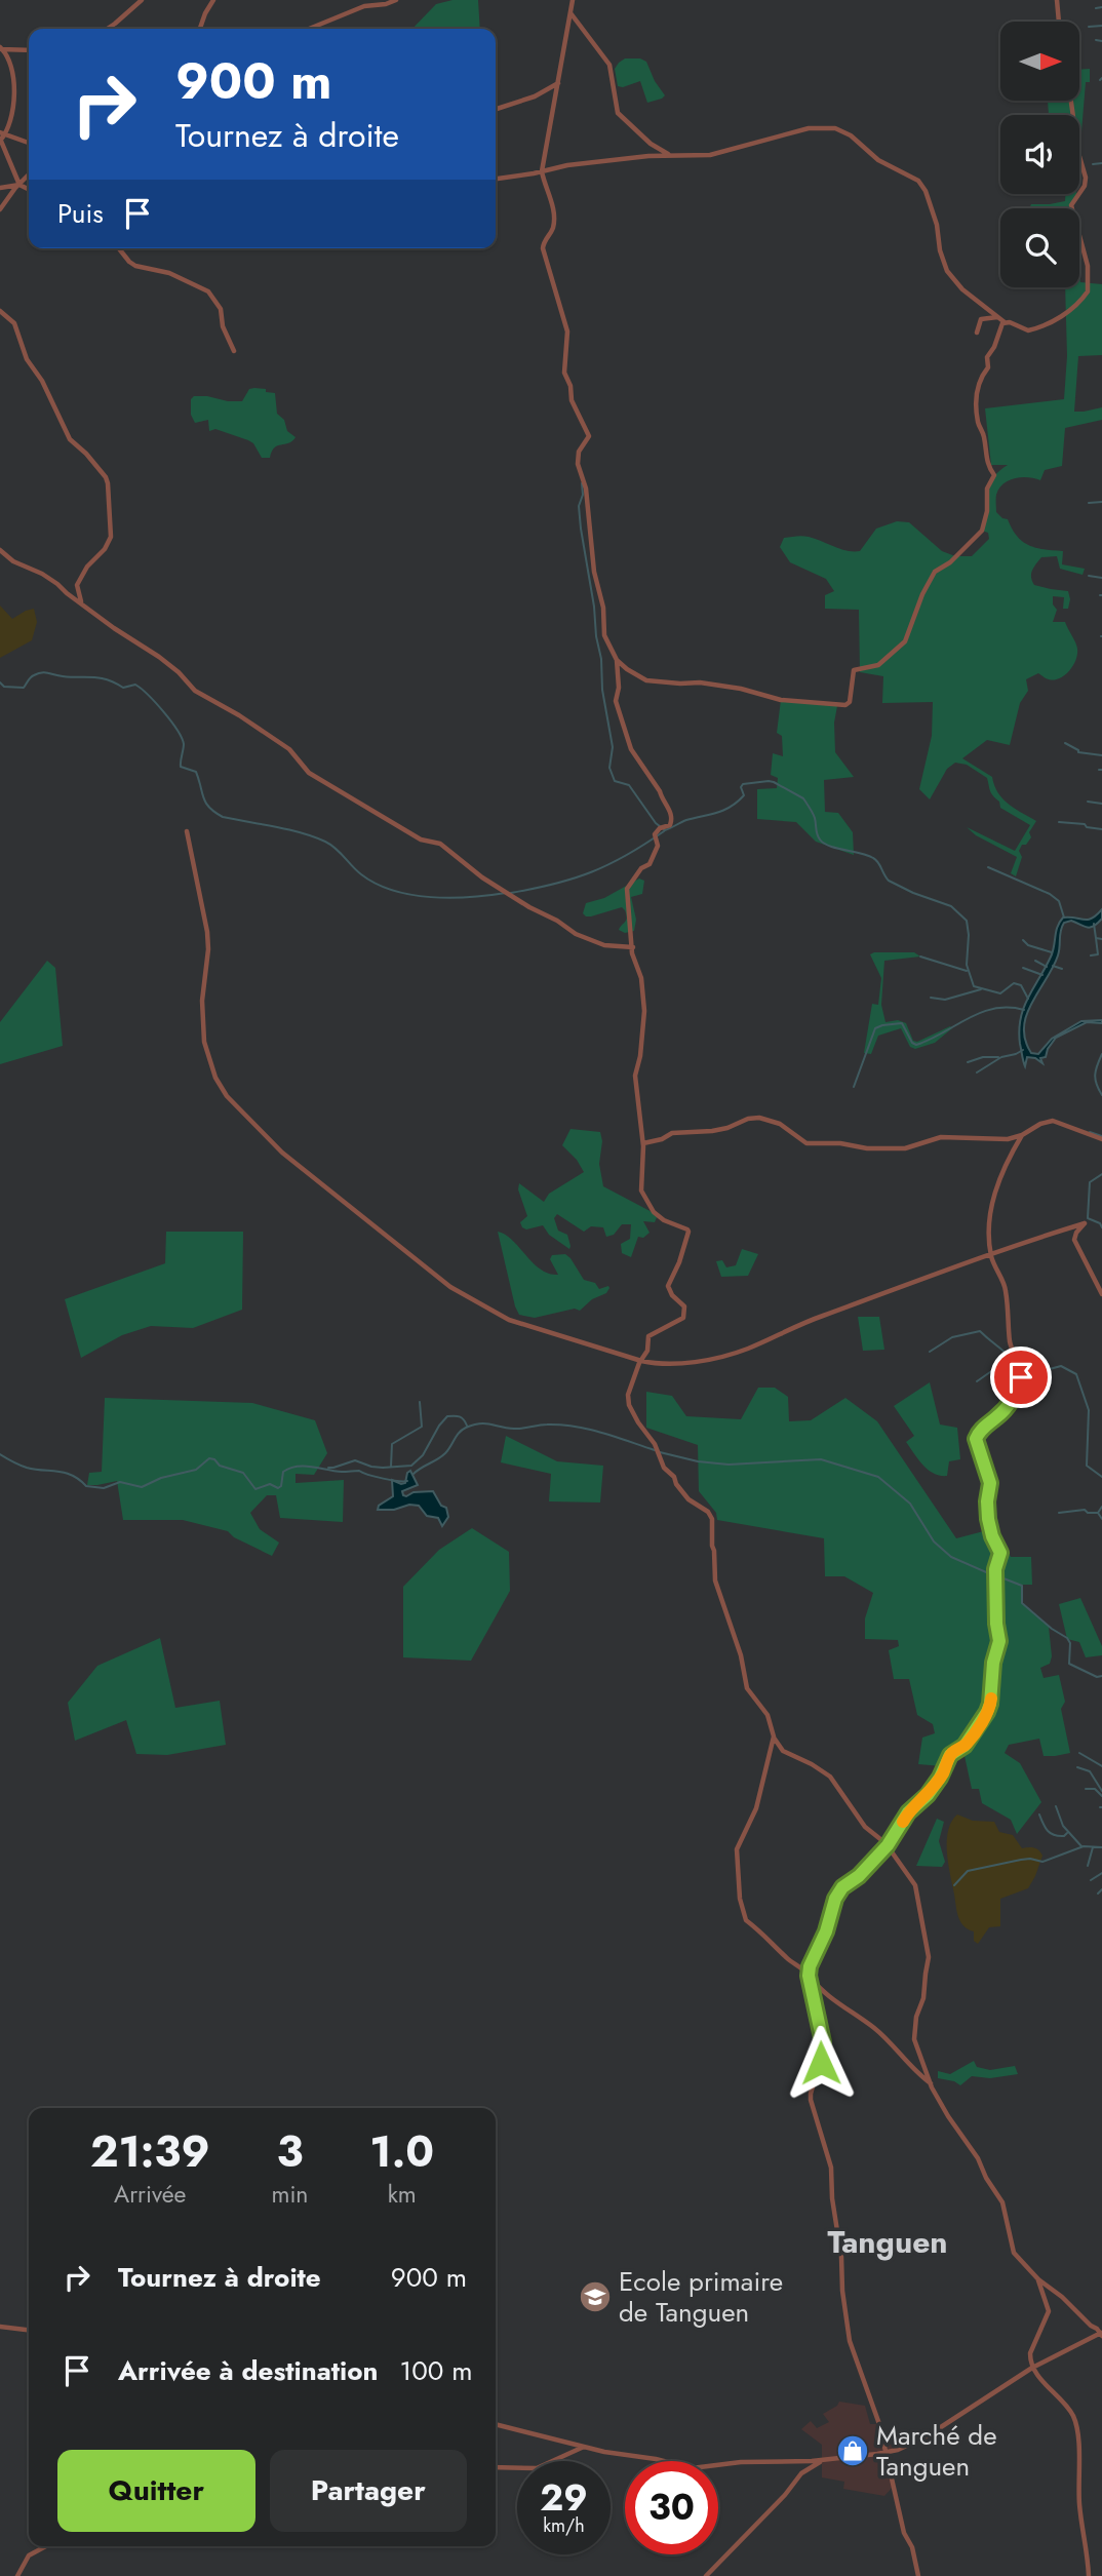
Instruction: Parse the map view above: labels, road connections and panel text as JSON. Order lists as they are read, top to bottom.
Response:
{
  "districts": ["Tanguen"],
  "places": {
    "school or university": ["Ecole primaire de Tanguen"],
    "shop": ["Marché de Tanguen"]
  },
  "north": "right",
  "page": {
    "turn": ["900 m", "Tournez à droite"],
    "then": "Puis",
    "eta": [
      "21:39",
      "Arrivée",
      "3",
      "min",
      "1.0",
      "km"
    ],
    "list": [
      {
        "name": "Tournez à droite",
        "value": "900 m"
      },
      {
        "name": "Arrivée à destination",
        "value": "100 m"
      }
    ],
    "buttons": ["Quitter", "Partager"],
    "speed": "29 km/h",
    "limit": "30"
  }
}
